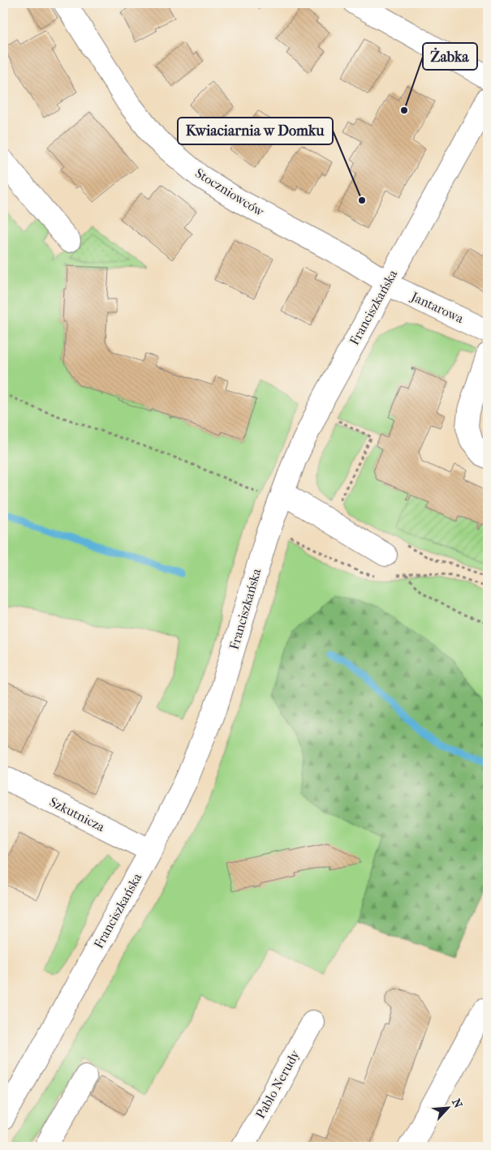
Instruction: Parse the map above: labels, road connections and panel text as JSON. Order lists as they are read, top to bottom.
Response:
{
  "streets": {
    "street": [
      "Stoczniowców",
      "Franciszkańska",
      "Jantarowa",
      "Szkutnicza",
      "Pablo Nerudy"
    ]
  },
  "crossings": [
    ["Stoczniowców", "Franciszkańska"],
    ["Stoczniowców", "Jantarowa"],
    ["Franciszkańska", "Jantarowa"],
    ["Franciszkańska", "Szkutnicza"]
  ],
  "places": ["Żabka", "Kwiaciarnia w Domku"],
  "north": "top right"
}
